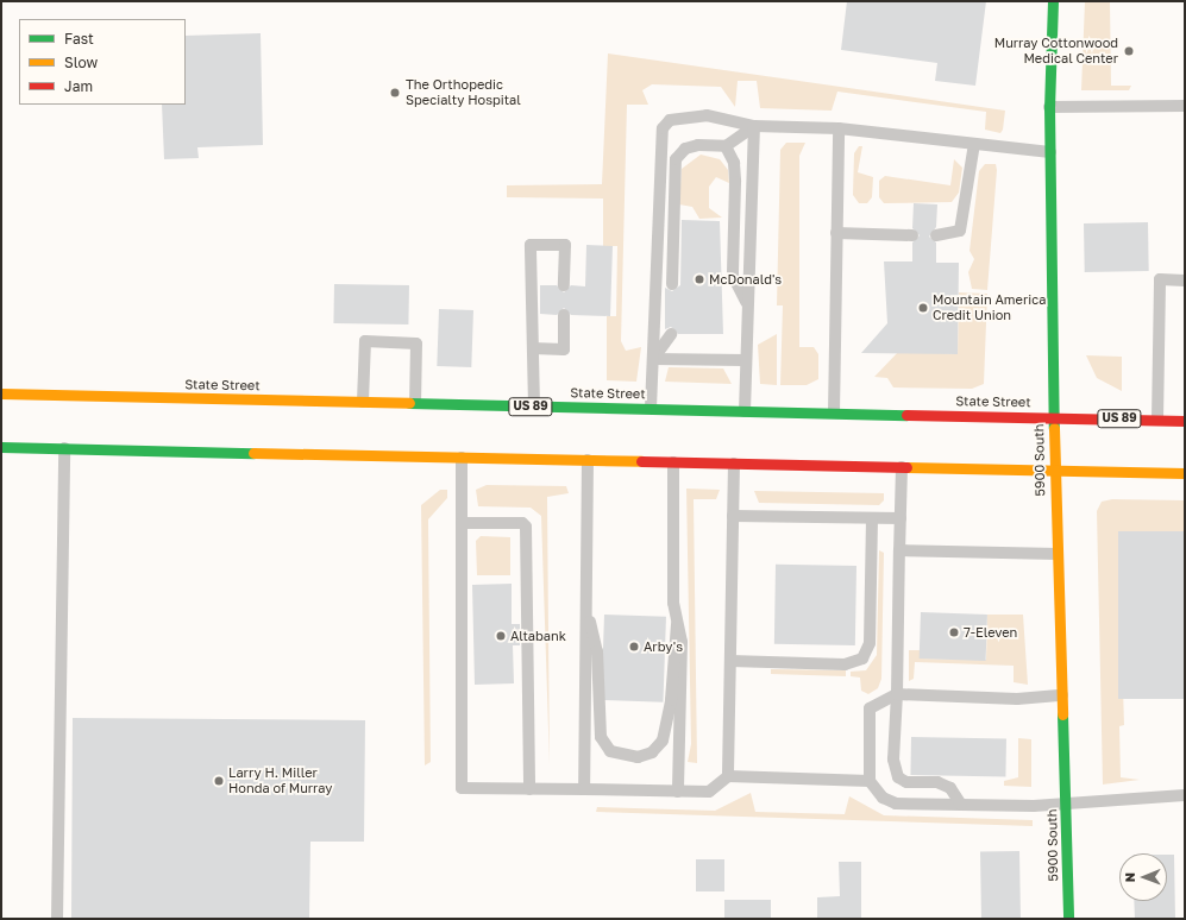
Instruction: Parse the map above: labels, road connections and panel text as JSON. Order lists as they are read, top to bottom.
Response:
{
  "streets": {
    "main road": ["State Street", "US 89", "5900 South"]
  },
  "crossings": [
    ["State Street", "5900 South"]
  ],
  "places": [
    "Murray Cottonwood Medical Center",
    "The Orthopedic Specialty Hospital",
    "McDonald's",
    "Mountain America Credit Union",
    "7-Eleven",
    "Altabank",
    "Arby's",
    "Larry H. Miller Honda of Murray"
  ],
  "legend": ["Fast", "Slow", "Jam"],
  "north": "left"
}
